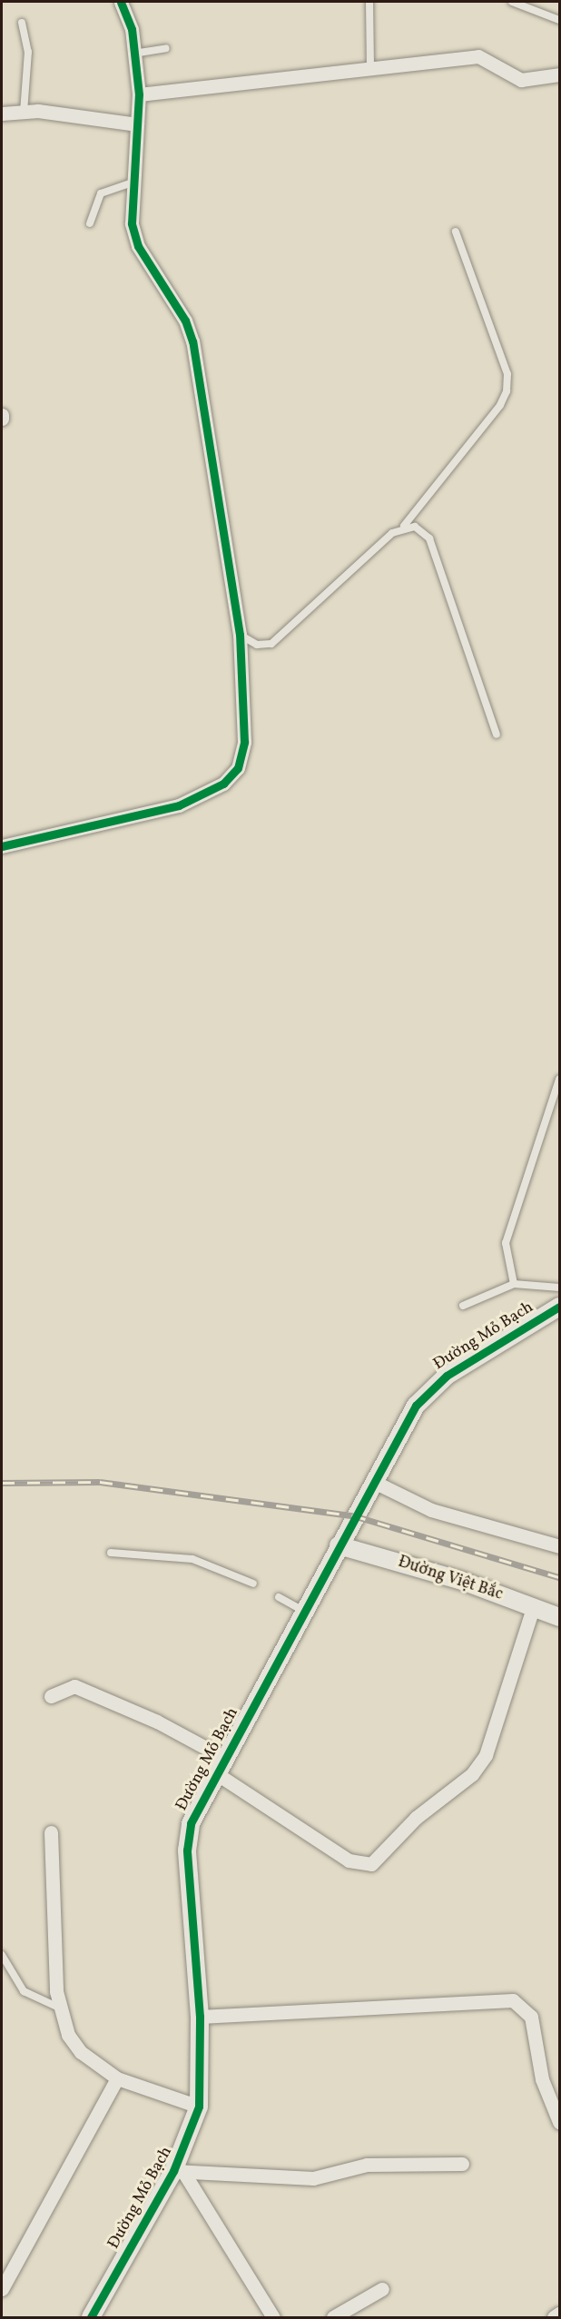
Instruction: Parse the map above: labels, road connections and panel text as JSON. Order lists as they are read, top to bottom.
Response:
{
  "streets": {
    "street": ["Đường Mỏ Bạch", "Đường Việt Bắc"]
  },
  "crossings": [
    ["Đường Mỏ Bạch", "Đường Việt Bắc"]
  ]
}
